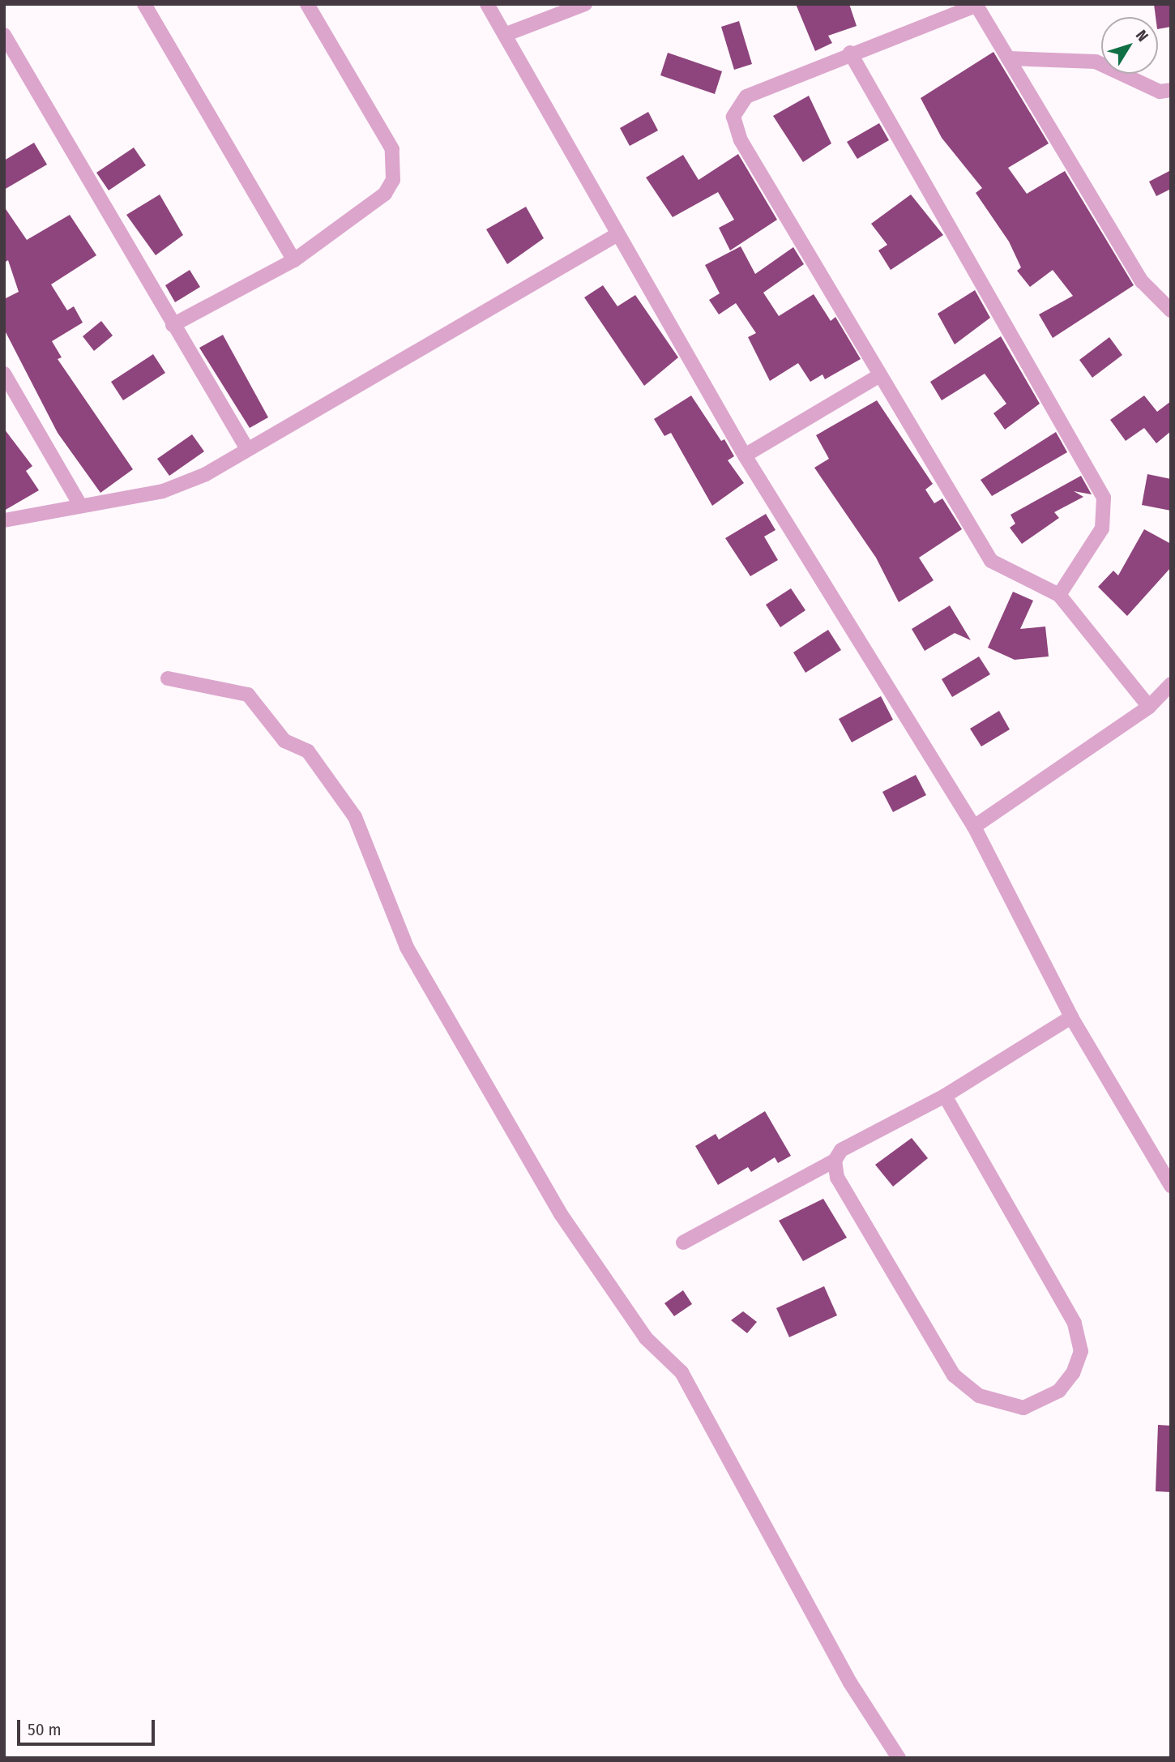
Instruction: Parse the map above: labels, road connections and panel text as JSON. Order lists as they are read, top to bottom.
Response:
{
  "scale_bar": "50 m",
  "north": "top right"
}
